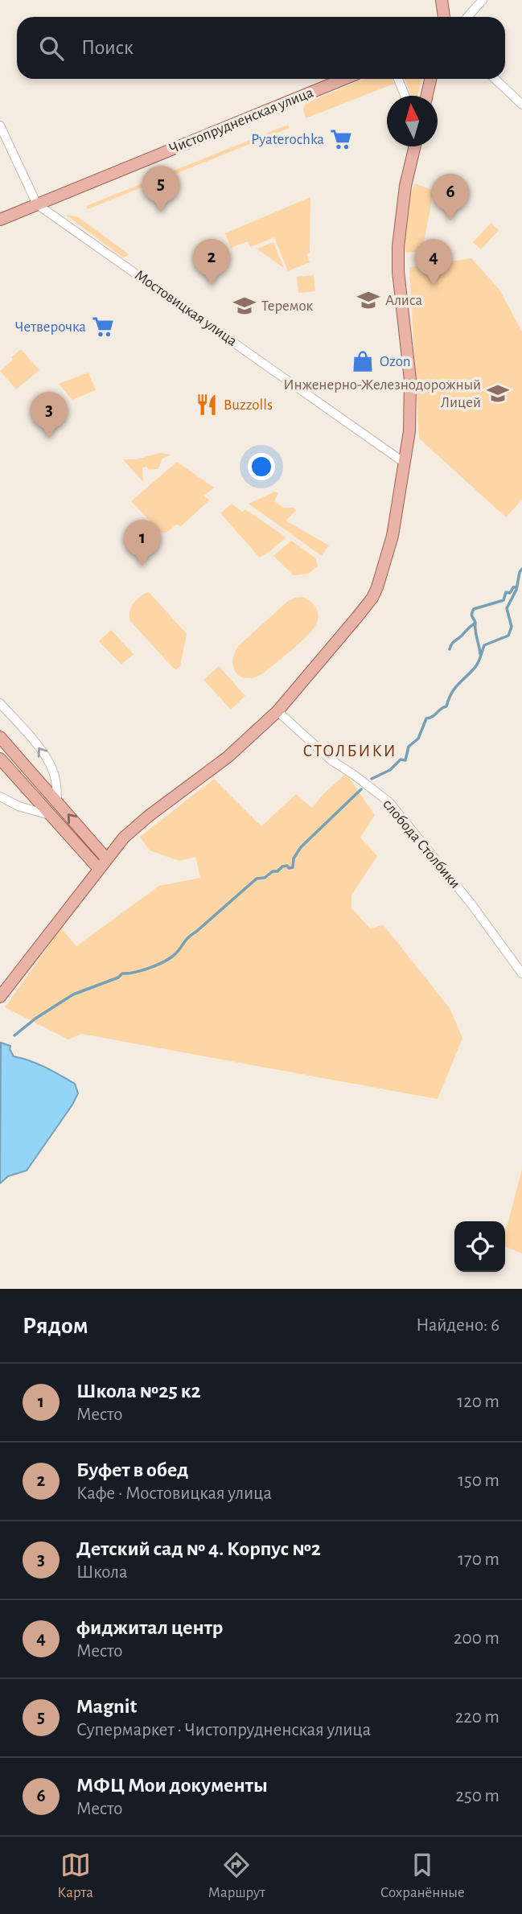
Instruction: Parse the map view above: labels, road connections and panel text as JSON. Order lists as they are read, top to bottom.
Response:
{
  "streets": {
    "main road": ["Чистопрудненская улица"],
    "street": ["Мостовицкая улица", "слобода Столбики"]
  },
  "crossings": [
    ["Чистопрудненская улица", "Мостовицкая улица"]
  ],
  "districts": ["СТОЛБИКИ"],
  "places": {
    "supermarket": ["Pyaterochka", "Четверочка"],
    "school or university": ["Алиса", "Теремок", "Инженерно-Железнодорожный Лицей"],
    "shop": ["Ozon"],
    "restaurant": ["Buzzolls"]
  },
  "north": "top",
  "page": {
    "search": "Поиск",
    "pins": [
      "5",
      "6",
      "2",
      "4",
      "3",
      "1"
    ],
    "heading": ["Рядом", "Найдено: 6"],
    "list": [
      {
        "mark": "1",
        "name": "Школа №25 к2",
        "note": "Место",
        "value": "120 m"
      },
      {
        "mark": "2",
        "name": "Буфет в обед",
        "note": "Кафе · Мостовицкая улица",
        "value": "150 m"
      },
      {
        "mark": "3",
        "name": "Детский сад № 4. Корпус №2",
        "note": "Школа",
        "value": "170 m"
      },
      {
        "mark": "4",
        "name": "фиджитал центр",
        "note": "Место",
        "value": "200 m"
      },
      {
        "mark": "5",
        "name": "Magnit",
        "note": "Супермаркет · Чистопрудненская улица",
        "value": "220 m"
      },
      {
        "mark": "6",
        "name": "МФЦ Мои документы",
        "note": "Место",
        "value": "250 m"
      }
    ],
    "nav": ["Карта", "Маршрут", "Сохранённые"]
  }
}
